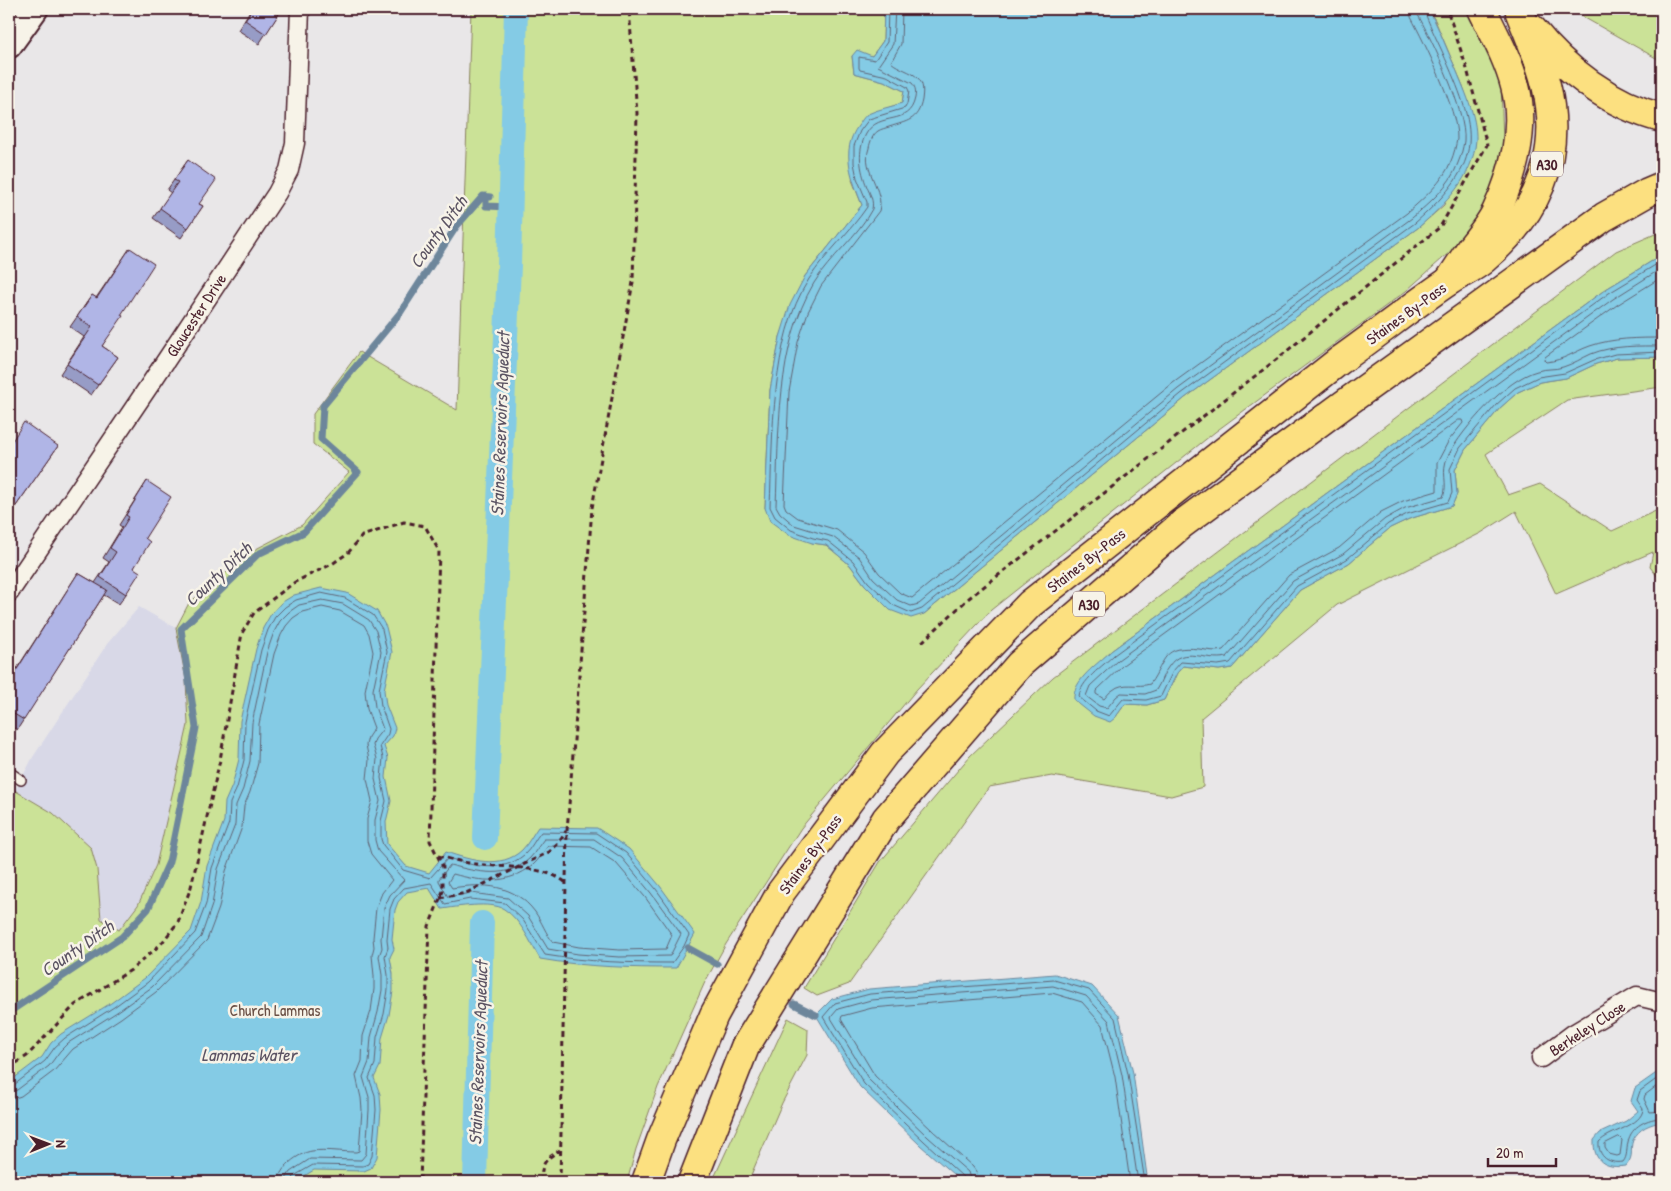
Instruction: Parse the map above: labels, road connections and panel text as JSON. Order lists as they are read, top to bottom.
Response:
{
  "streets": {
    "main road": ["A30", "Staines By-Pass"],
    "street": ["Gloucester Drive", "Berkeley Close"]
  },
  "crossings": [
    ["A30", "Staines By-Pass"]
  ],
  "water": ["County Ditch", "Staines Reservoirs Aqueduct", "Lammas Water"],
  "parks": ["Church Lammas"],
  "scale_bar": "20 m",
  "north": "right"
}
